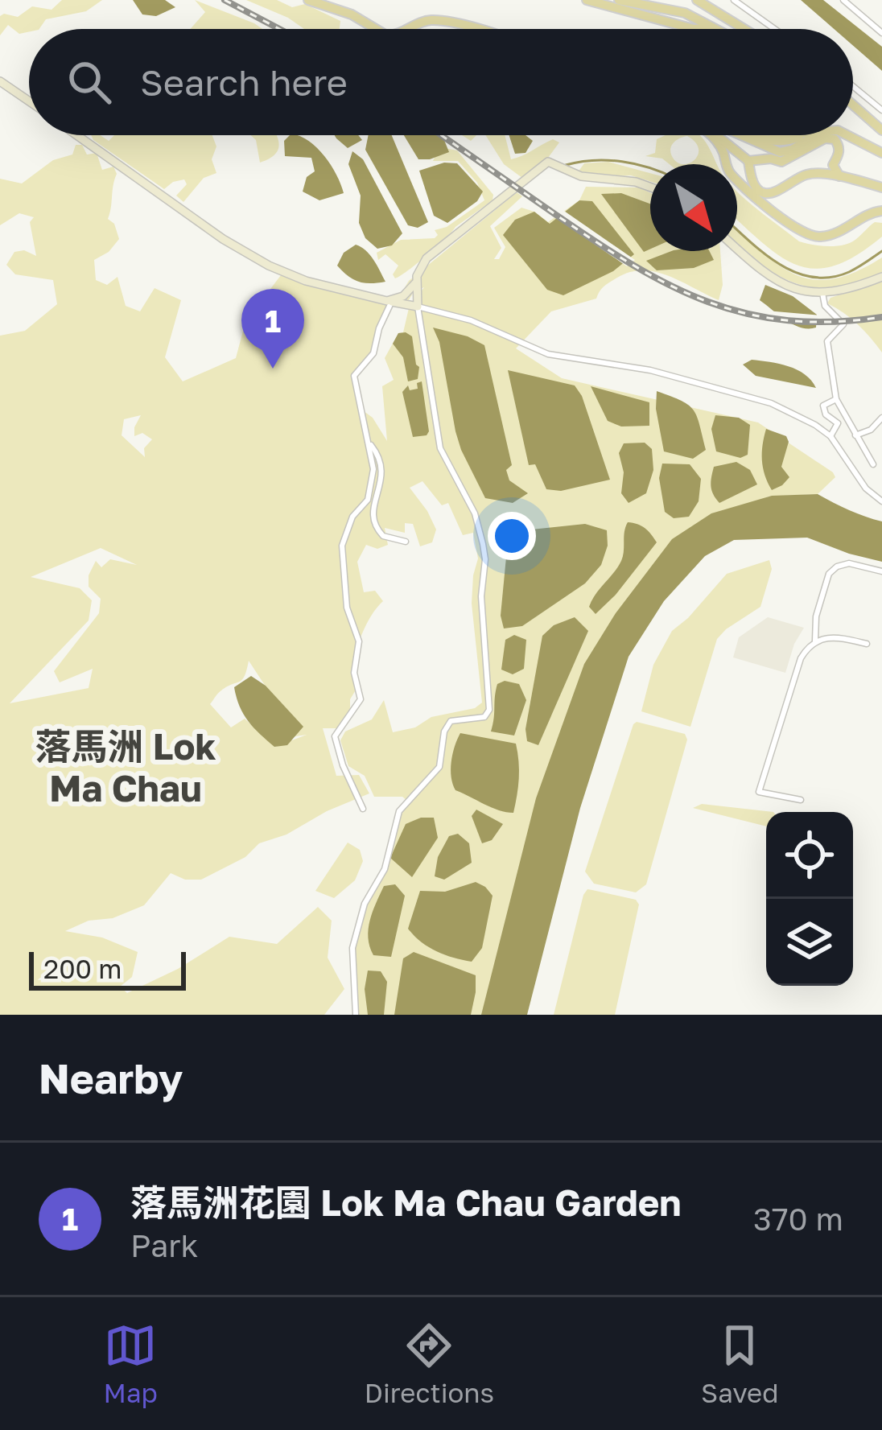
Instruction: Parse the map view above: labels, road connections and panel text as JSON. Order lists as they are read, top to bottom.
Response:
{
  "districts": ["落馬洲 Lok Ma Chau"],
  "scale_bar": "200 m",
  "north": "bottom right",
  "page": {
    "search": "Search here",
    "pins": "1",
    "scale": "200 m",
    "heading": "Nearby",
    "list": [
      {
        "mark": "1",
        "name": "落馬洲花園 Lok Ma Chau Garden",
        "note": "Park",
        "value": "370 m"
      }
    ],
    "nav": ["Map", "Directions", "Saved"]
  }
}
